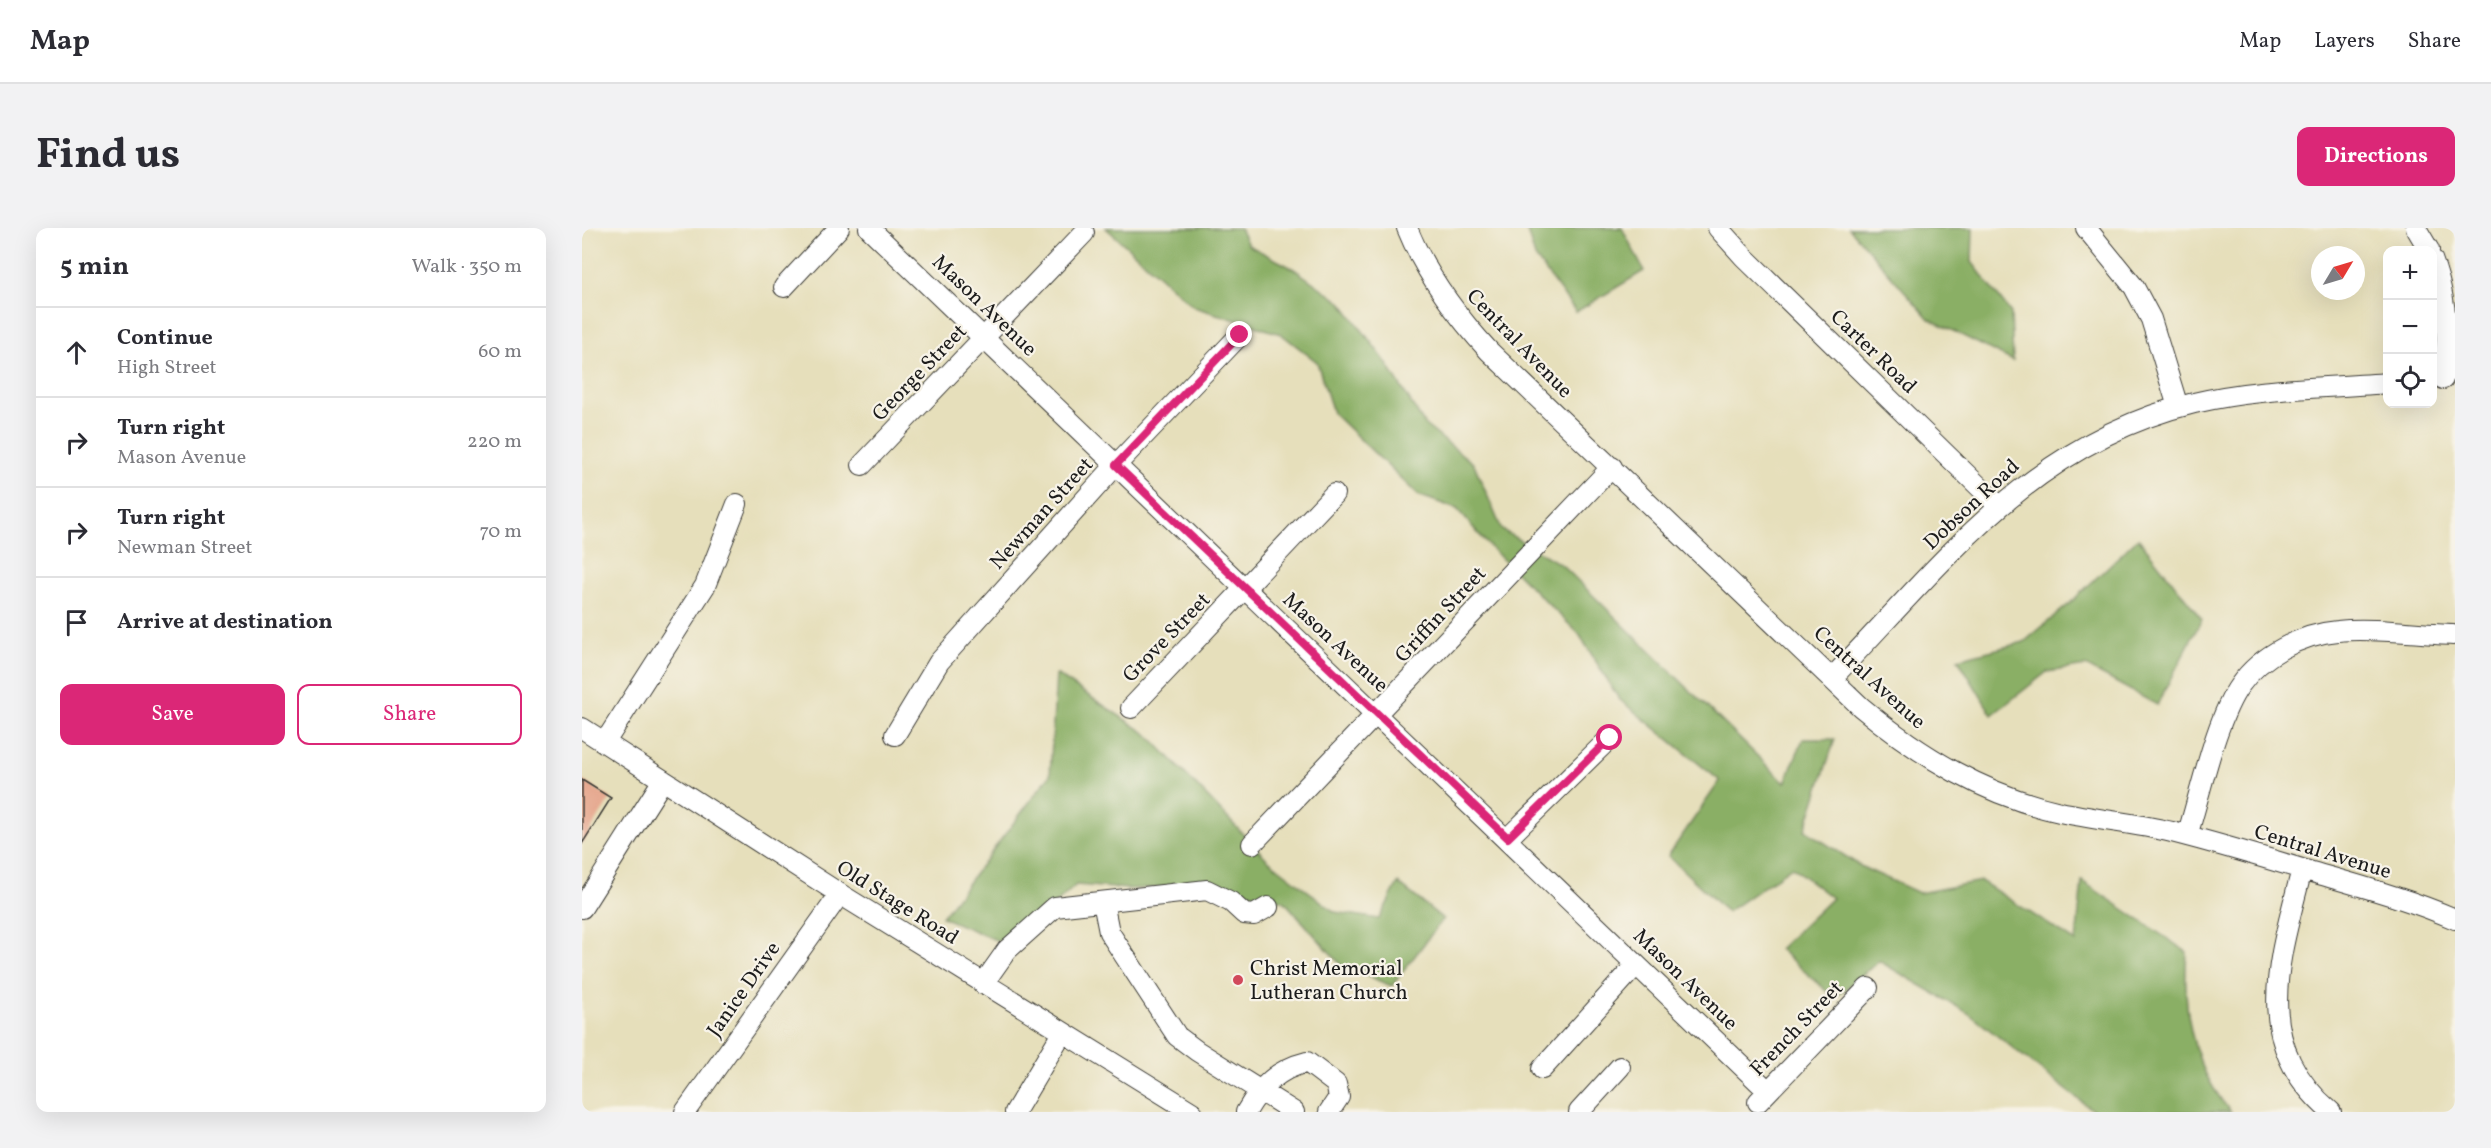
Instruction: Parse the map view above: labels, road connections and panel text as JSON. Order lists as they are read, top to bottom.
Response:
{
  "streets": {
    "street": [
      "Mason Avenue",
      "Central Avenue",
      "Carter Road",
      "George Street",
      "Dobson Road",
      "Newman Street",
      "Griffin Street",
      "Grove Street",
      "Old Stage Road",
      "Janice Drive",
      "French Street"
    ]
  },
  "crossings": [
    ["Mason Avenue", "George Street"],
    ["Mason Avenue", "Newman Street"],
    ["Mason Avenue", "Griffin Street"],
    ["Mason Avenue", "Grove Street"],
    ["Mason Avenue", "French Street"],
    ["Central Avenue", "Dobson Road"],
    ["Central Avenue", "Griffin Street"],
    ["Carter Road", "Dobson Road"],
    ["Old Stage Road", "Janice Drive"]
  ],
  "places": ["Christ Memorial Lutheran Church"],
  "north": "top right",
  "page": {
    "header": "Map",
    "nav": ["Map", "Layers", "Share"],
    "title": "Find us",
    "buttons": [
      "Directions",
      ["Save", "Share"]
    ],
    "heading": ["5 min", "Walk · 350 m"],
    "map_buttons": ["+", "−"],
    "list": [
      ["Continue", "High Street", "60 m"],
      ["Turn right", "Mason Avenue", "220 m"],
      ["Turn right", "Newman Street", "70 m"],
      "Arrive at destination"
    ]
  }
}
